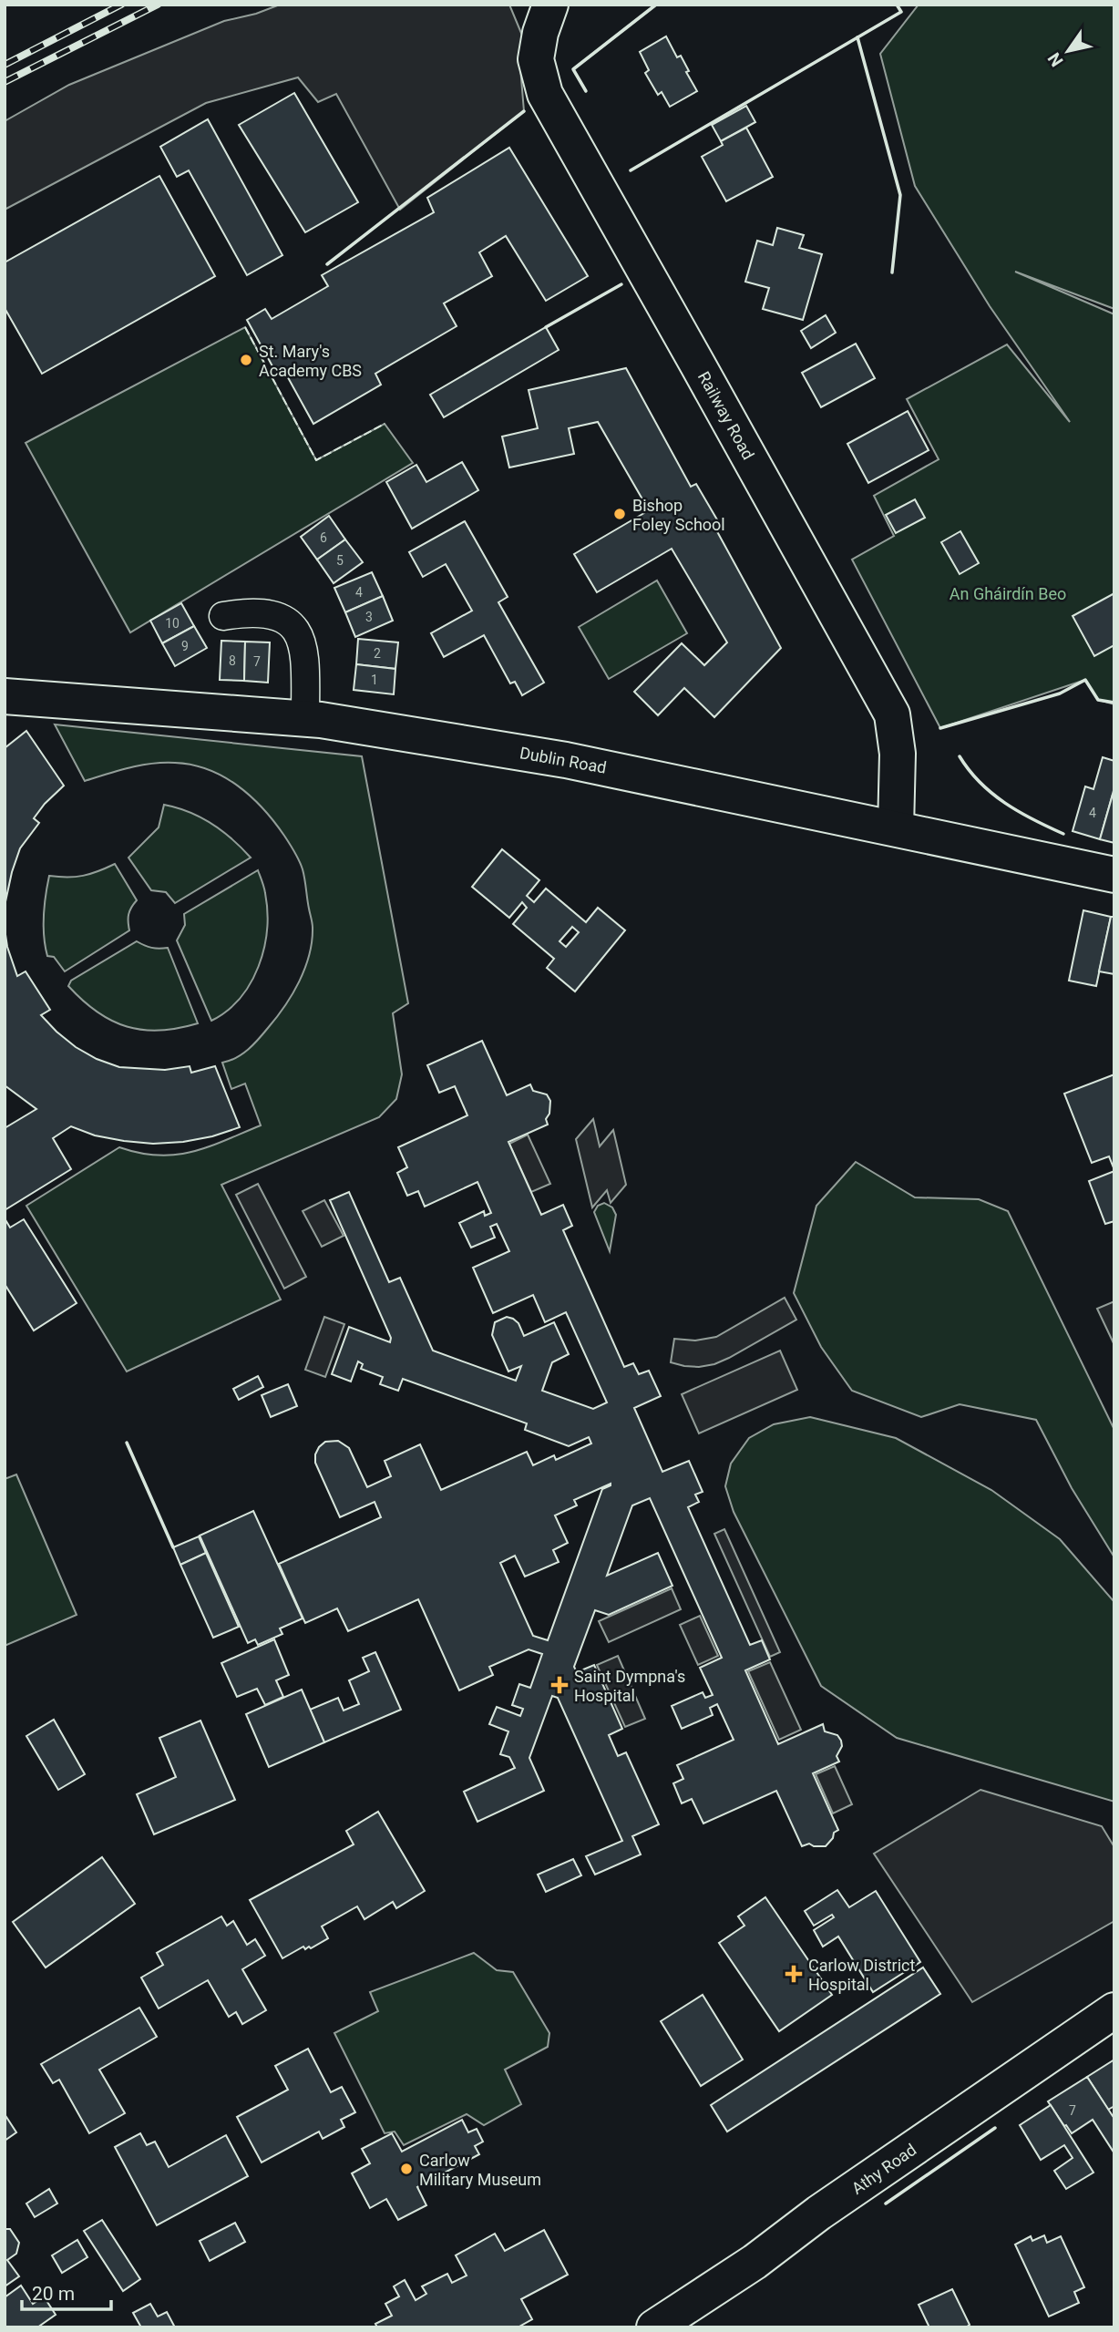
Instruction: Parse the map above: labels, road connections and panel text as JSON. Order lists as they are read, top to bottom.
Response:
{
  "streets": {
    "main road": ["Railway Road", "Dublin Road", "Athy Road"]
  },
  "crossings": [
    ["Railway Road", "Dublin Road"]
  ],
  "parks": ["An Gháirdín Beo"],
  "places": {
    "other": ["St. Mary's Academy CBS", "Bishop Foley School", "Carlow Military Museum"],
    "health": ["Saint Dympna's Hospital", "Carlow District Hospital"]
  },
  "house_numbers": [
    "6",
    "5",
    "4",
    "3",
    "10",
    "9",
    "2",
    "8",
    "7",
    "1",
    "4",
    "7"
  ],
  "scale_bar": "20 m",
  "north": "bottom left"
}
